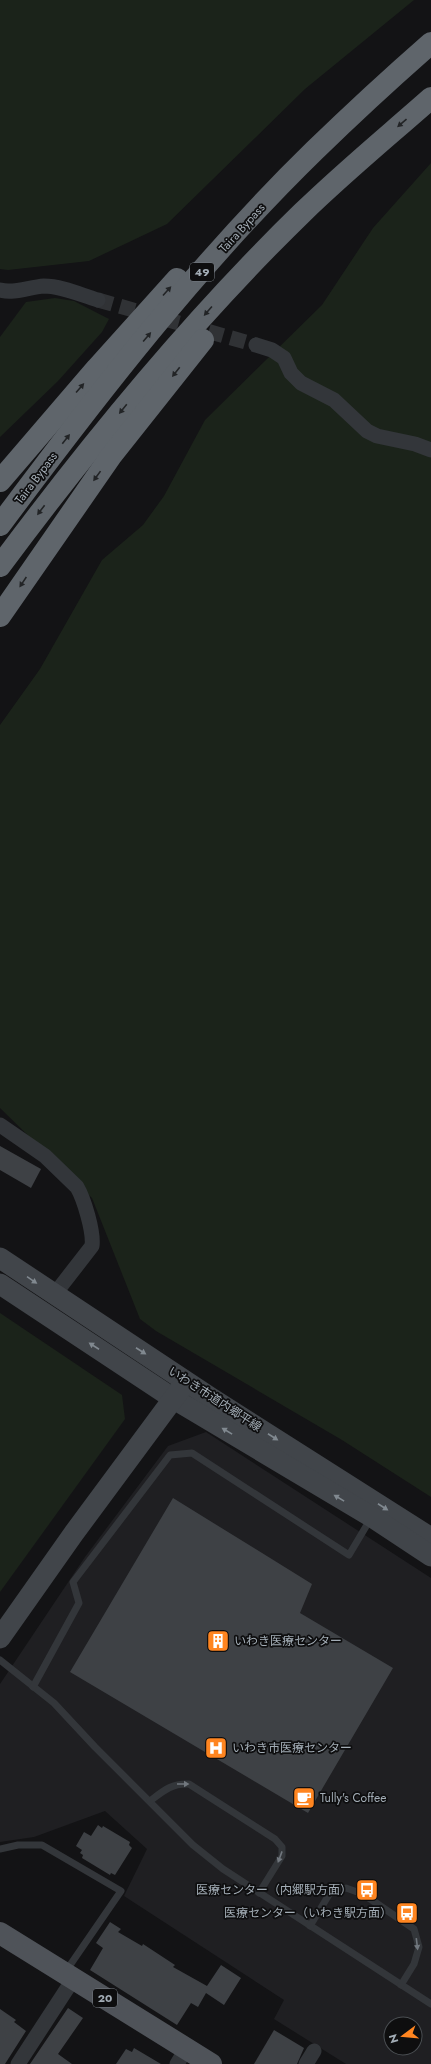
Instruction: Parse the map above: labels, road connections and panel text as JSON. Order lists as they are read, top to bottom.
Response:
{
  "streets": {
    "highway": ["Taira Bypass", "49"],
    "main road": ["20"],
    "street": ["いわき市道内郷平線"]
  },
  "places": {
    "building": ["いわき医療センター"],
    "hospital": ["いわき市医療センター"],
    "cafe": ["Tully's Coffee"],
    "bus stop": ["医療センター（内郷駅方面）", "医療センター（いわき駅方面）"]
  },
  "north": "left"
}
